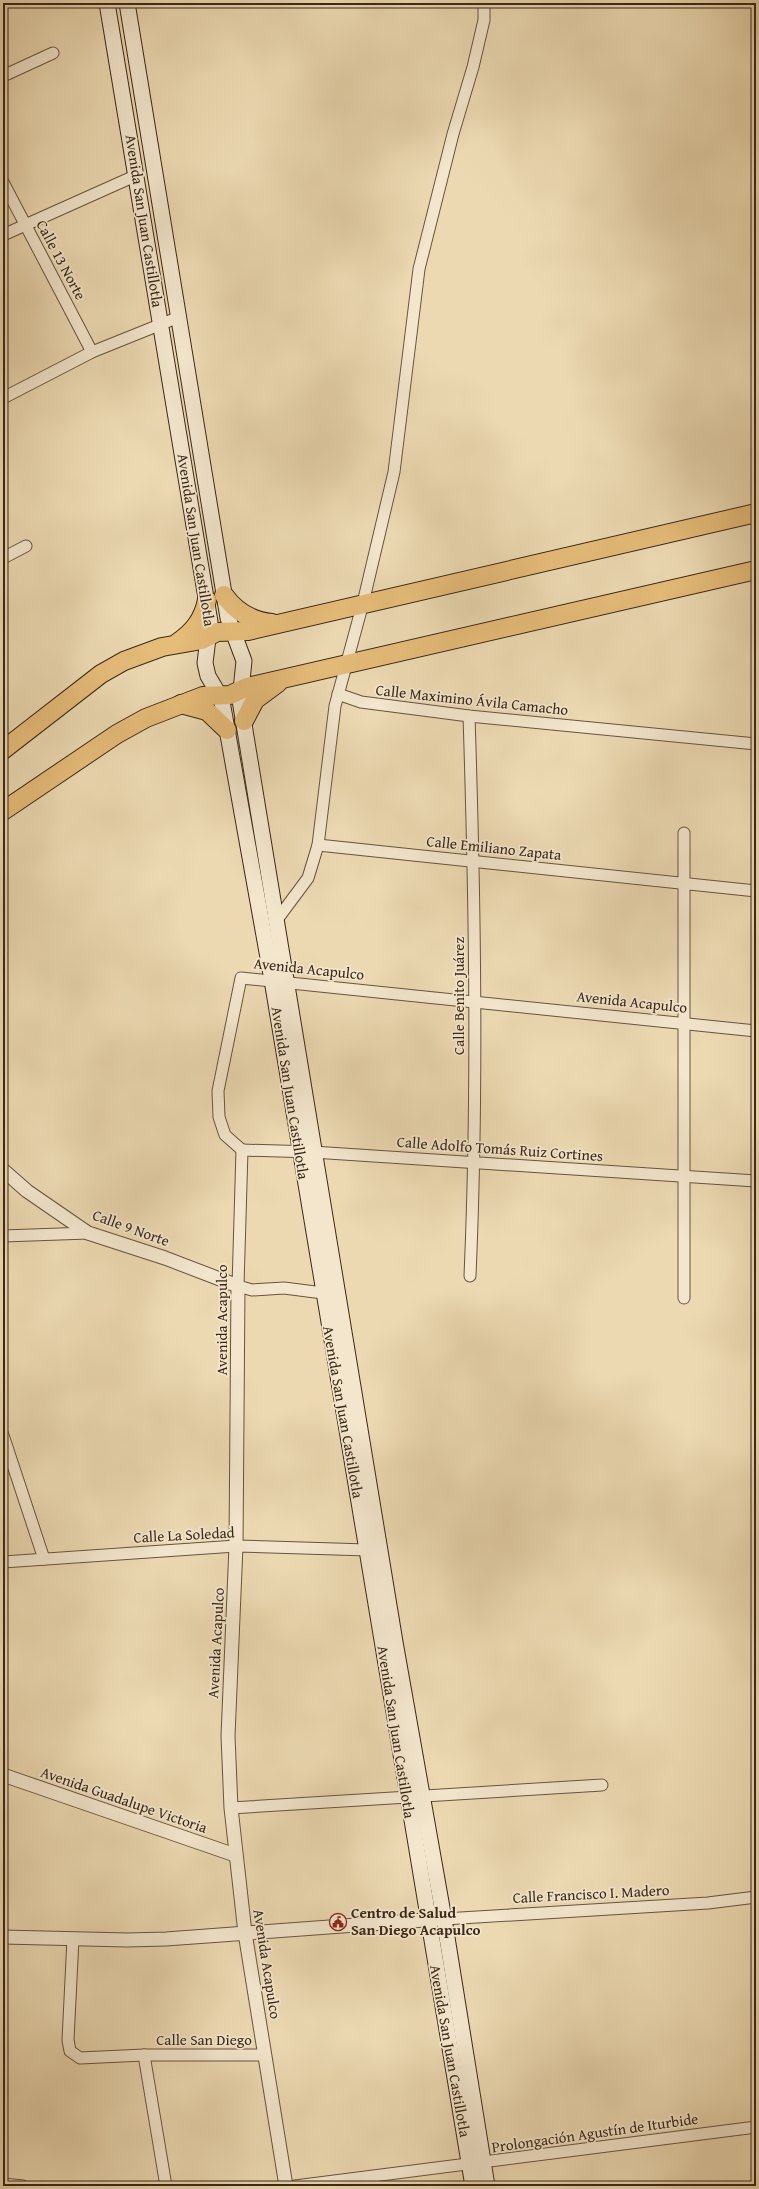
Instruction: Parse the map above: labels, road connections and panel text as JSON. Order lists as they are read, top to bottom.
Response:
{
  "streets": {
    "main road": ["Avenida San Juan Castillotla"],
    "street": [
      "Calle 13 Norte",
      "Calle Maximino Ávila Camacho",
      "Calle Emiliano Zapata",
      "Avenida Acapulco",
      "Calle Benito Juárez",
      "Calle Adolfo Tomás Ruiz Cortines",
      "Calle 9 Norte",
      "Calle La Soledad",
      "Avenida Guadalupe Victoria",
      "Calle Francisco I. Madero",
      "Calle San Diego",
      "Prolongación Agustín de Iturbide"
    ]
  },
  "crossings": [
    ["Avenida San Juan Castillotla", "Avenida Acapulco"],
    ["Avenida San Juan Castillotla", "Calle Adolfo Tomás Ruiz Cortines"],
    ["Avenida San Juan Castillotla", "Calle La Soledad"],
    ["Avenida San Juan Castillotla", "Calle Francisco I. Madero"],
    ["Avenida San Juan Castillotla", "Prolongación Agustín de Iturbide"],
    ["Calle Maximino Ávila Camacho", "Calle Benito Juárez"],
    ["Calle Emiliano Zapata", "Calle Benito Juárez"],
    ["Avenida Acapulco", "Calle Benito Juárez"],
    ["Avenida Acapulco", "Calle Adolfo Tomás Ruiz Cortines"],
    ["Avenida Acapulco", "Calle 9 Norte"],
    ["Avenida Acapulco", "Calle La Soledad"],
    ["Avenida Acapulco", "Avenida Guadalupe Victoria"],
    ["Avenida Acapulco", "Calle Francisco I. Madero"],
    ["Avenida Acapulco", "Calle San Diego"],
    ["Calle Benito Juárez", "Calle Adolfo Tomás Ruiz Cortines"],
    ["Calle Francisco I. Madero", "Calle San Diego"]
  ],
  "places": {
    "public building": ["Centro de Salud San Diego Acapulco"]
  }
}
